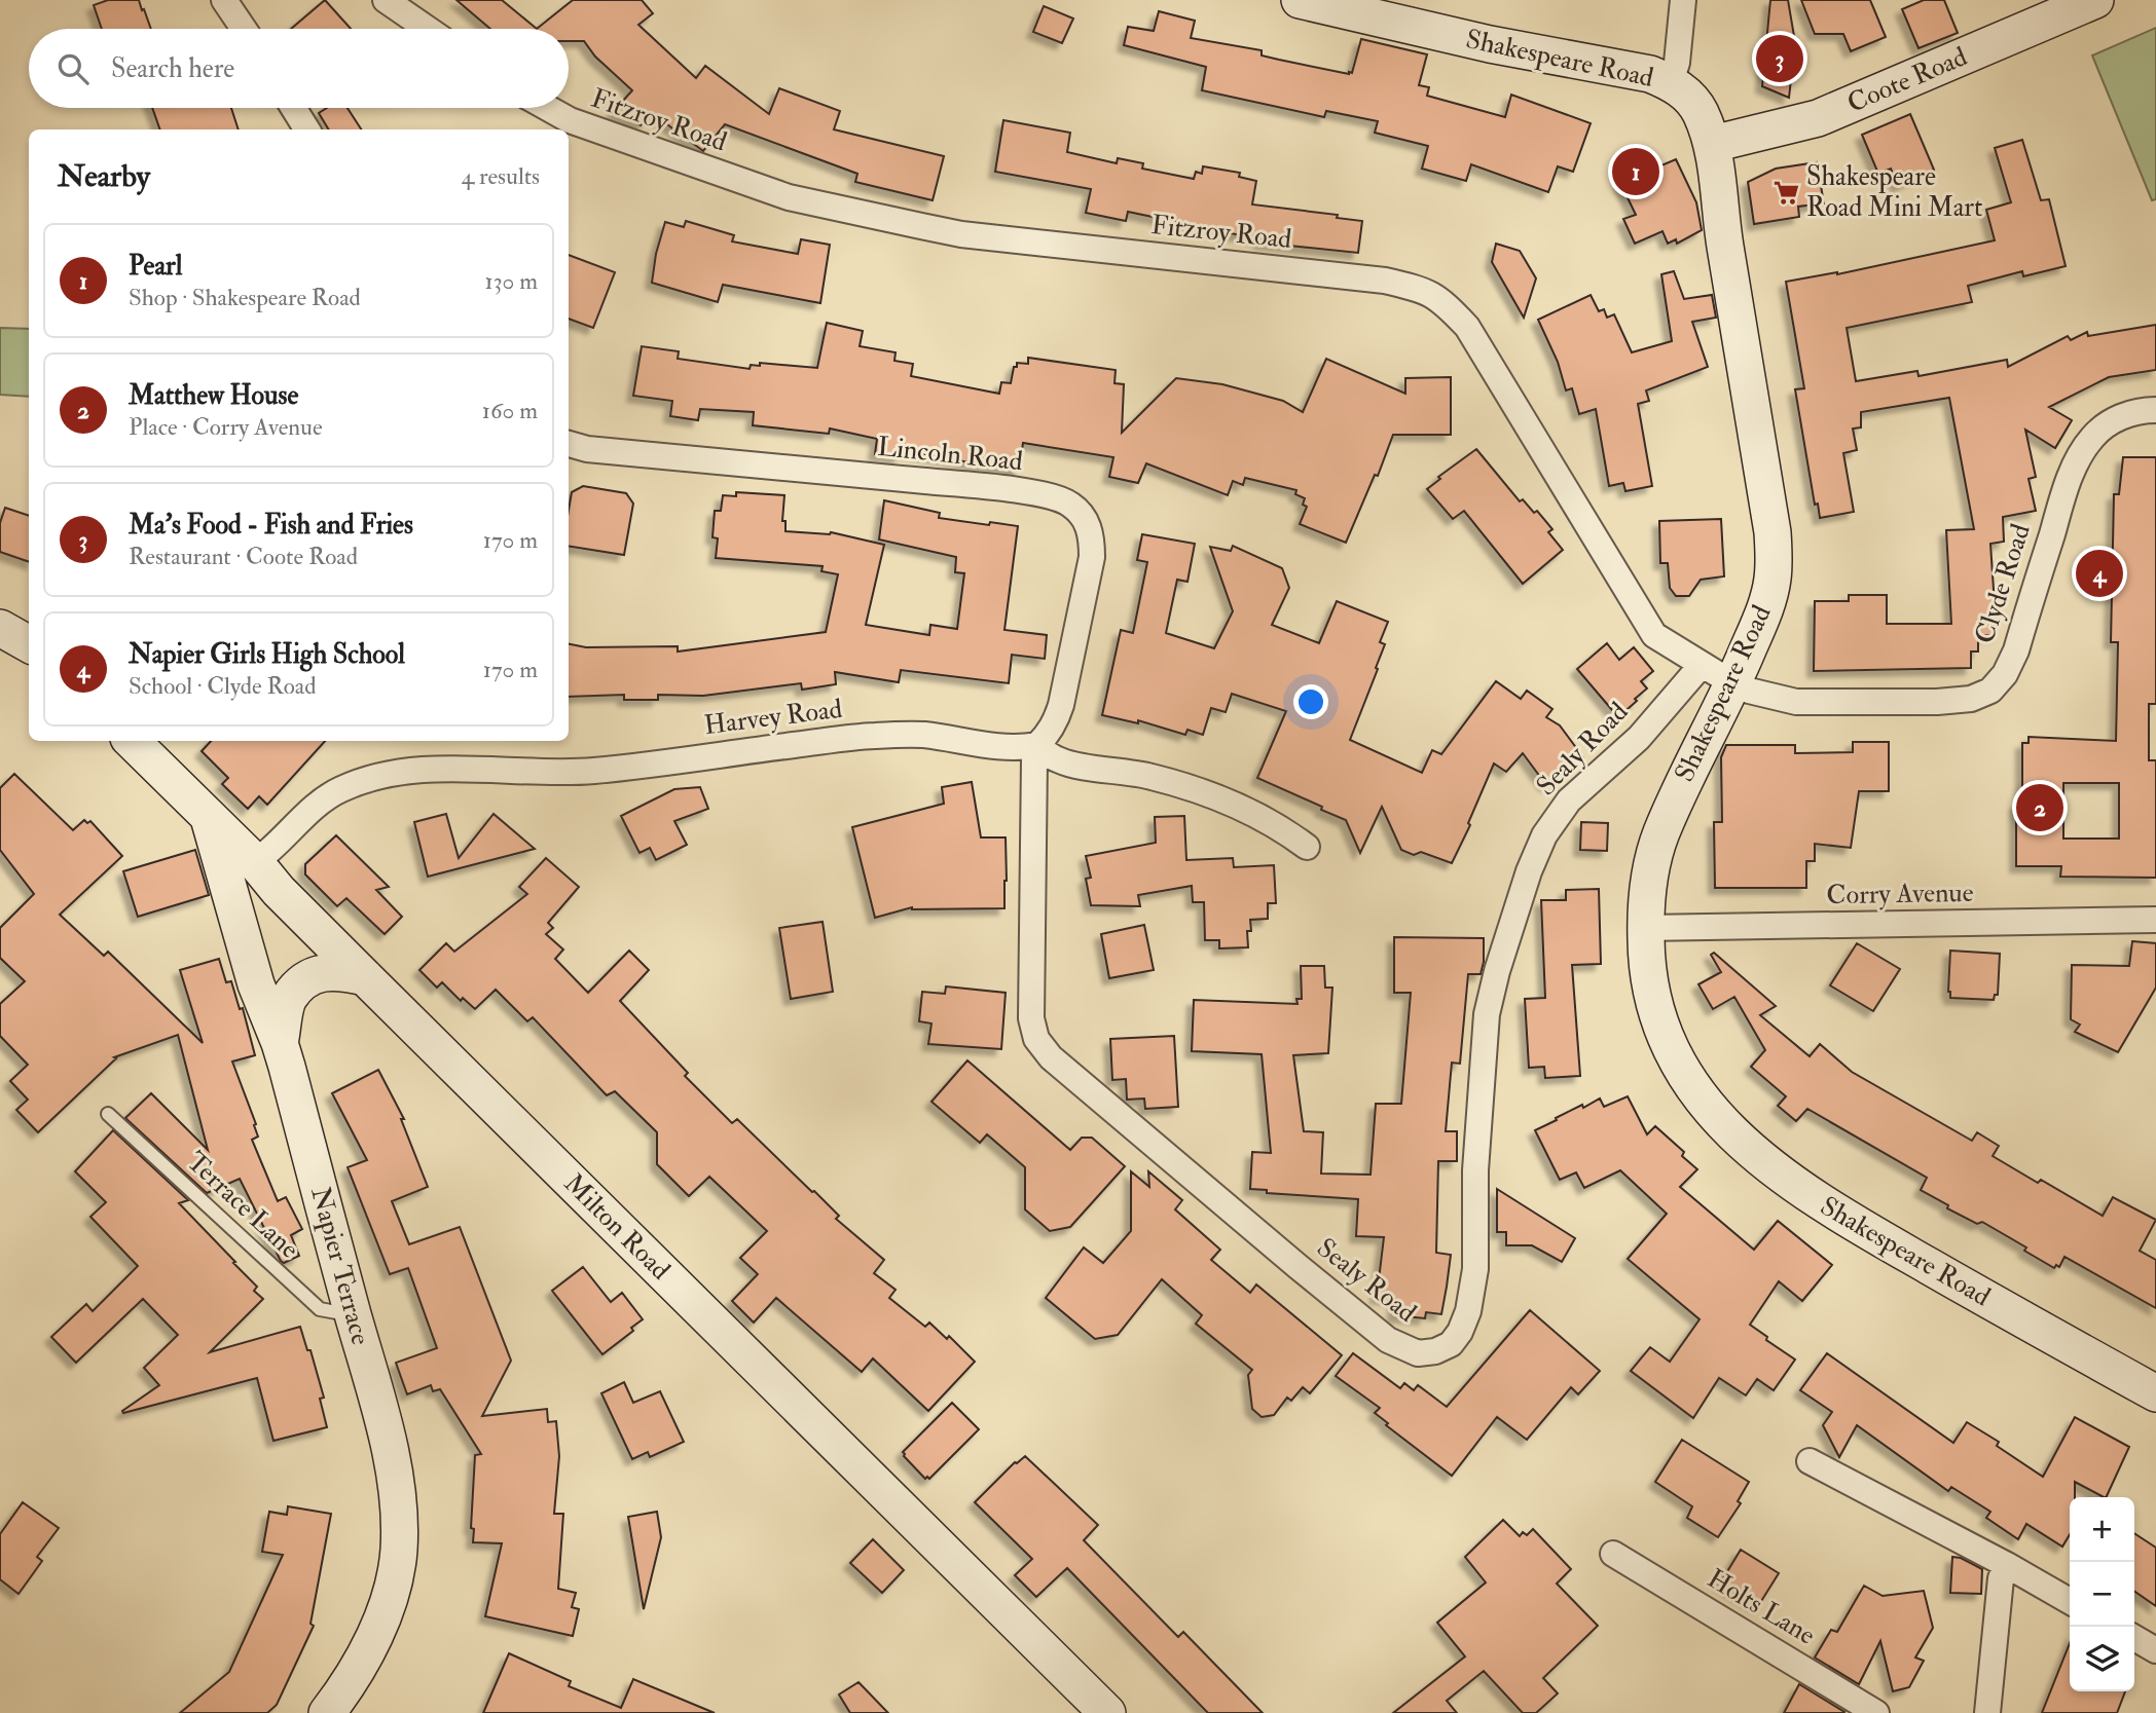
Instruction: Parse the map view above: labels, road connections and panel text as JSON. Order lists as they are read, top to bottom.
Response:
{
  "streets": {
    "street": [
      "Shakespeare Road",
      "Coote Road",
      "Fitzroy Road",
      "Lincoln Road",
      "Clyde Road",
      "Harvey Road",
      "Sealy Road",
      "Corry Avenue",
      "Milton Road",
      "Napier Terrace",
      "Holts Lane"
    ],
    "lane": ["Terrace Lane"]
  },
  "crossings": [
    ["Shakespeare Road", "Coote Road"],
    ["Shakespeare Road", "Fitzroy Road"],
    ["Shakespeare Road", "Clyde Road"],
    ["Shakespeare Road", "Corry Avenue"],
    ["Fitzroy Road", "Clyde Road"],
    ["Fitzroy Road", "Sealy Road"],
    ["Lincoln Road", "Harvey Road"],
    ["Lincoln Road", "Sealy Road"],
    ["Harvey Road", "Sealy Road"],
    ["Harvey Road", "Milton Road"],
    ["Terrace Lane", "Napier Terrace"],
    ["Milton Road", "Napier Terrace"]
  ],
  "places": {
    "supermarket": ["Shakespeare Road Mini Mart"]
  },
  "page": {
    "search": "Search here",
    "pins": [
      "3",
      "1",
      "4",
      "2"
    ],
    "heading": ["Nearby", "4 results"],
    "list": [
      {
        "mark": "1",
        "name": "Pearl",
        "note": "Shop · Shakespeare Road",
        "value": "130 m"
      },
      {
        "mark": "2",
        "name": "Matthew House",
        "note": "Place · Corry Avenue",
        "value": "160 m"
      },
      {
        "mark": "3",
        "name": "Ma's Food - Fish and Fries",
        "note": "Restaurant · Coote Road",
        "value": "170 m"
      },
      {
        "mark": "4",
        "name": "Napier Girls High School",
        "note": "School · Clyde Road",
        "value": "170 m"
      }
    ],
    "map_buttons": ["+", "−"]
  }
}
